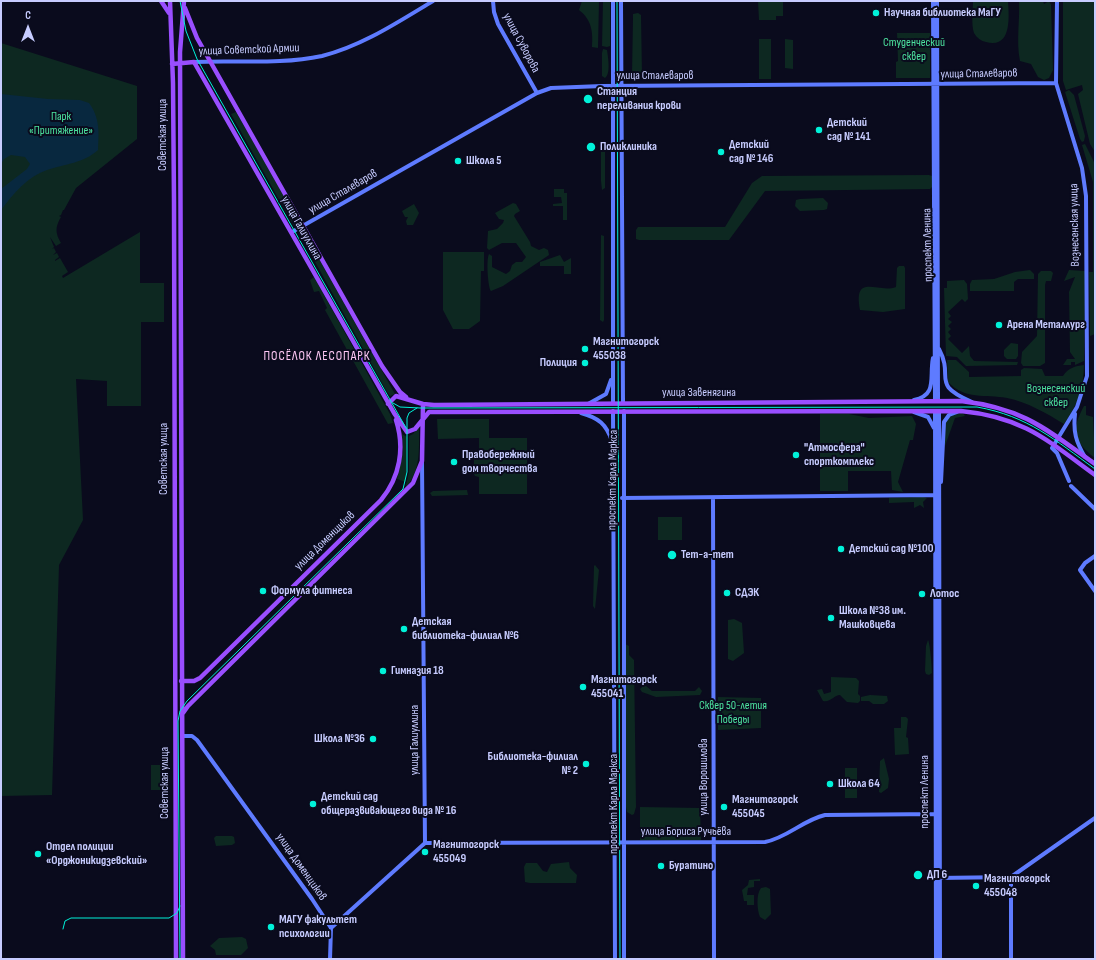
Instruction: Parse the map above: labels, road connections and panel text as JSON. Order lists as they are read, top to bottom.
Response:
{
  "streets": {
    "main road": [
      "улица Суворова",
      "улица Советской Армии",
      "улица Сталеваров",
      "Советская улица",
      "Вознесенская улица",
      "улица Галиуллина",
      "проспект Ленина",
      "улица Завенягина",
      "проспект Карла Маркса",
      "улица Доменщиков",
      "улица Ворошилова",
      "улица Бориса Ручьёва"
    ]
  },
  "crossings": [
    ["улица Суворова", "улица Сталеваров"],
    ["улица Советской Армии", "Советская улица"],
    ["улица Советской Армии", "улица Галиуллина"],
    ["улица Сталеваров", "Вознесенская улица"],
    ["улица Сталеваров", "улица Галиуллина"],
    ["улица Сталеваров", "проспект Ленина"],
    ["улица Сталеваров", "проспект Карла Маркса"],
    ["Советская улица", "улица Галиуллина"],
    ["Советская улица", "улица Доменщиков"],
    ["Вознесенская улица", "улица Завенягина"],
    ["улица Галиуллина", "улица Завенягина"],
    ["улица Галиуллина", "улица Доменщиков"],
    ["улица Галиуллина", "улица Бориса Ручьёва"],
    ["проспект Ленина", "улица Завенягина"],
    ["проспект Ленина", "улица Бориса Ручьёва"],
    ["улица Завенягина", "проспект Карла Маркса"],
    ["проспект Карла Маркса", "улица Бориса Ручьёва"],
    ["улица Ворошилова", "улица Бориса Ручьёва"]
  ],
  "districts": ["ПОСЁЛОК ЛЕСОПАРК"],
  "parks": [
    "Студенческий сквер",
    "Парк «Притяжение»",
    "Вознесенский cквер",
    "Сквер 50-летия Победы"
  ],
  "places": [
    "Научная библиотека МаГУ",
    "Станция переливания крови",
    "Детский сад № 141",
    "Поликлиника",
    "Детский сад № 146",
    "Школа 5",
    "Арена Металлург",
    "Магнитогорск 455038",
    "Полиция",
    "\"Атмосфера\" спорткомплекс",
    "Правобережный дом творчества",
    "Детский сад №100",
    "Тет-а-тет",
    "Формула фитнеса",
    "СДЭК",
    "Лотос",
    "Школа №38 им. Машковцева",
    "Детская библиотека-филиал №6",
    "Гимназия 18",
    "Магнитогорск 455041",
    "Школа №36",
    "Библиотека-филиал № 2",
    "Школа 64",
    "Детский сад общеразвивающего вида № 16",
    "Магнитогорск 455045",
    "Магнитогорск 455049",
    "Отдел полиции «Орджоникидзевский»",
    "Буратино",
    "ДП 6",
    "Магнитогорск 455048",
    "МАГУ факультет психологии"
  ],
  "north": "top"
}
